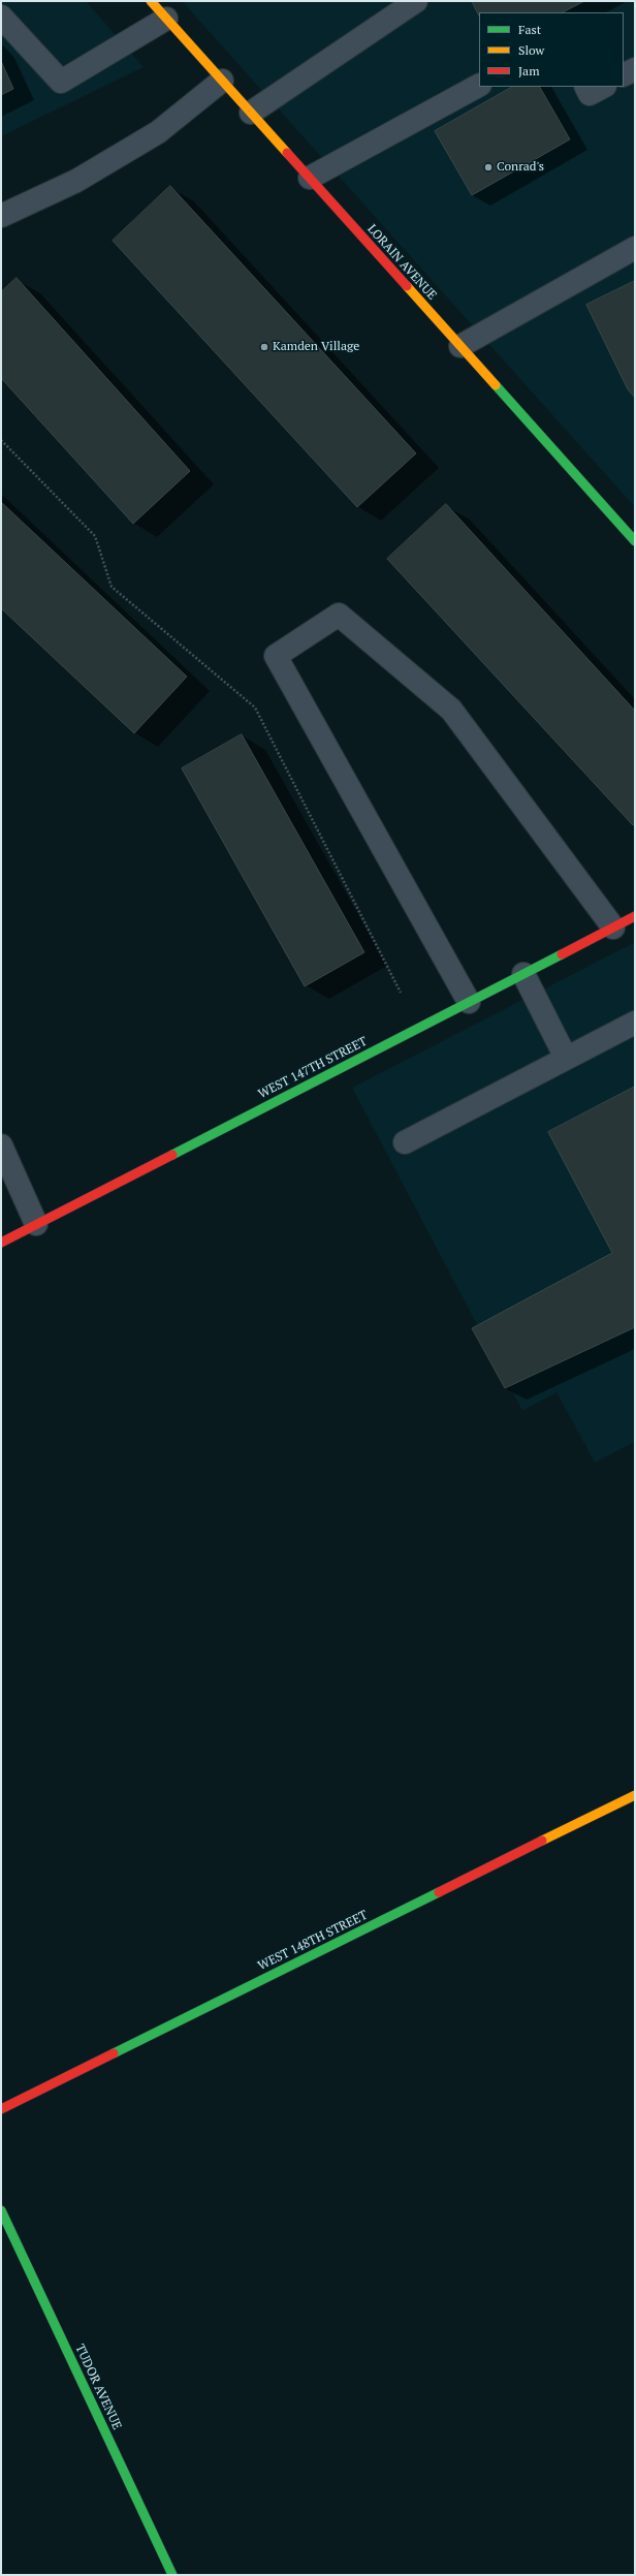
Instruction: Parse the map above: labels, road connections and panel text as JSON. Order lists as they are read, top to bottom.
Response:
{
  "streets": {
    "street": [
      "LORAIN AVENUE",
      "WEST 147TH STREET",
      "WEST 148TH STREET",
      "TUDOR AVENUE"
    ]
  },
  "places": ["Conrad's", "Kamden Village"],
  "legend": ["Fast", "Slow", "Jam"]
}
